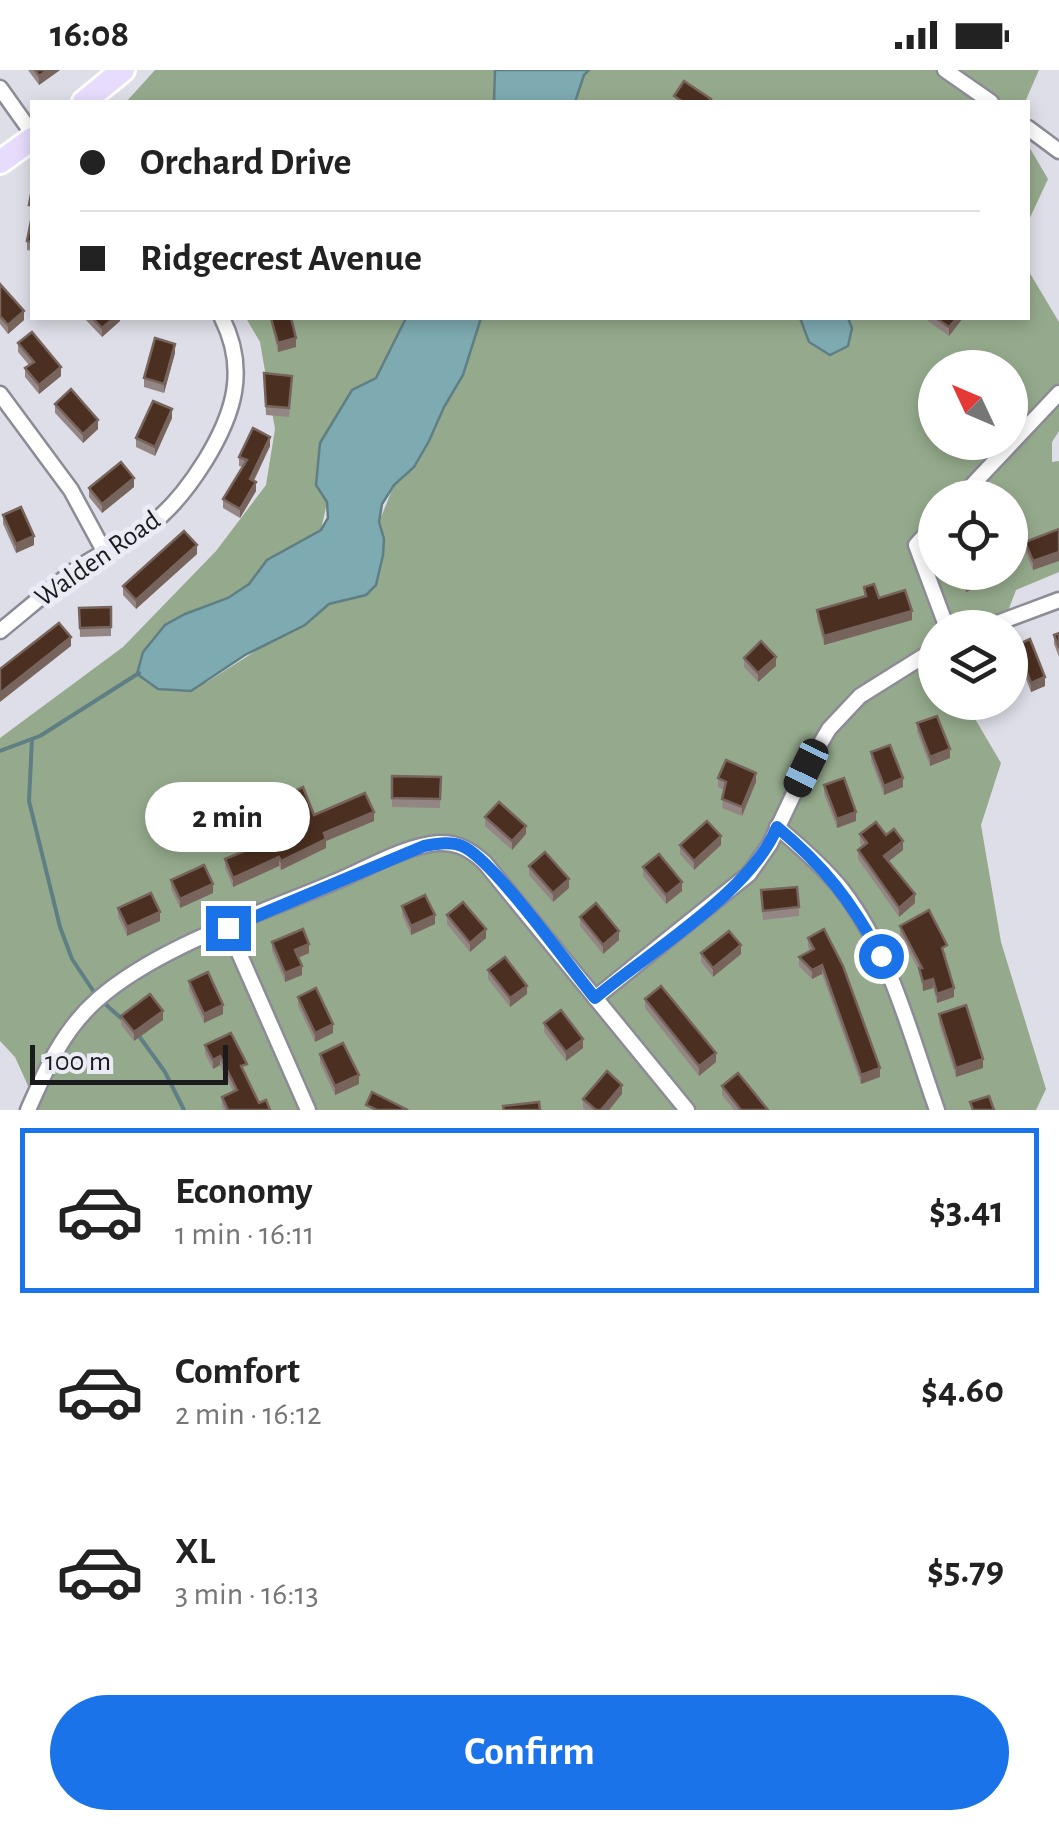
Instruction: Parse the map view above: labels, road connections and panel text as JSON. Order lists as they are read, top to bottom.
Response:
{
  "streets": {
    "street": ["Walden Road"]
  },
  "scale_bar": "100 m",
  "north": "top left",
  "page": {
    "status": "16:08",
    "banner": ["Orchard Drive", "Ridgecrest Avenue"],
    "bubble": "2 min",
    "scale": "100 m",
    "list": [
      {
        "name": "Economy",
        "note": "1 min · 16:11",
        "value": "$3.41"
      },
      {
        "name": "Comfort",
        "note": "2 min · 16:12",
        "value": "$4.60"
      },
      {
        "name": "XL",
        "note": "3 min · 16:13",
        "value": "$5.79"
      }
    ],
    "buttons": "Confirm"
  }
}
